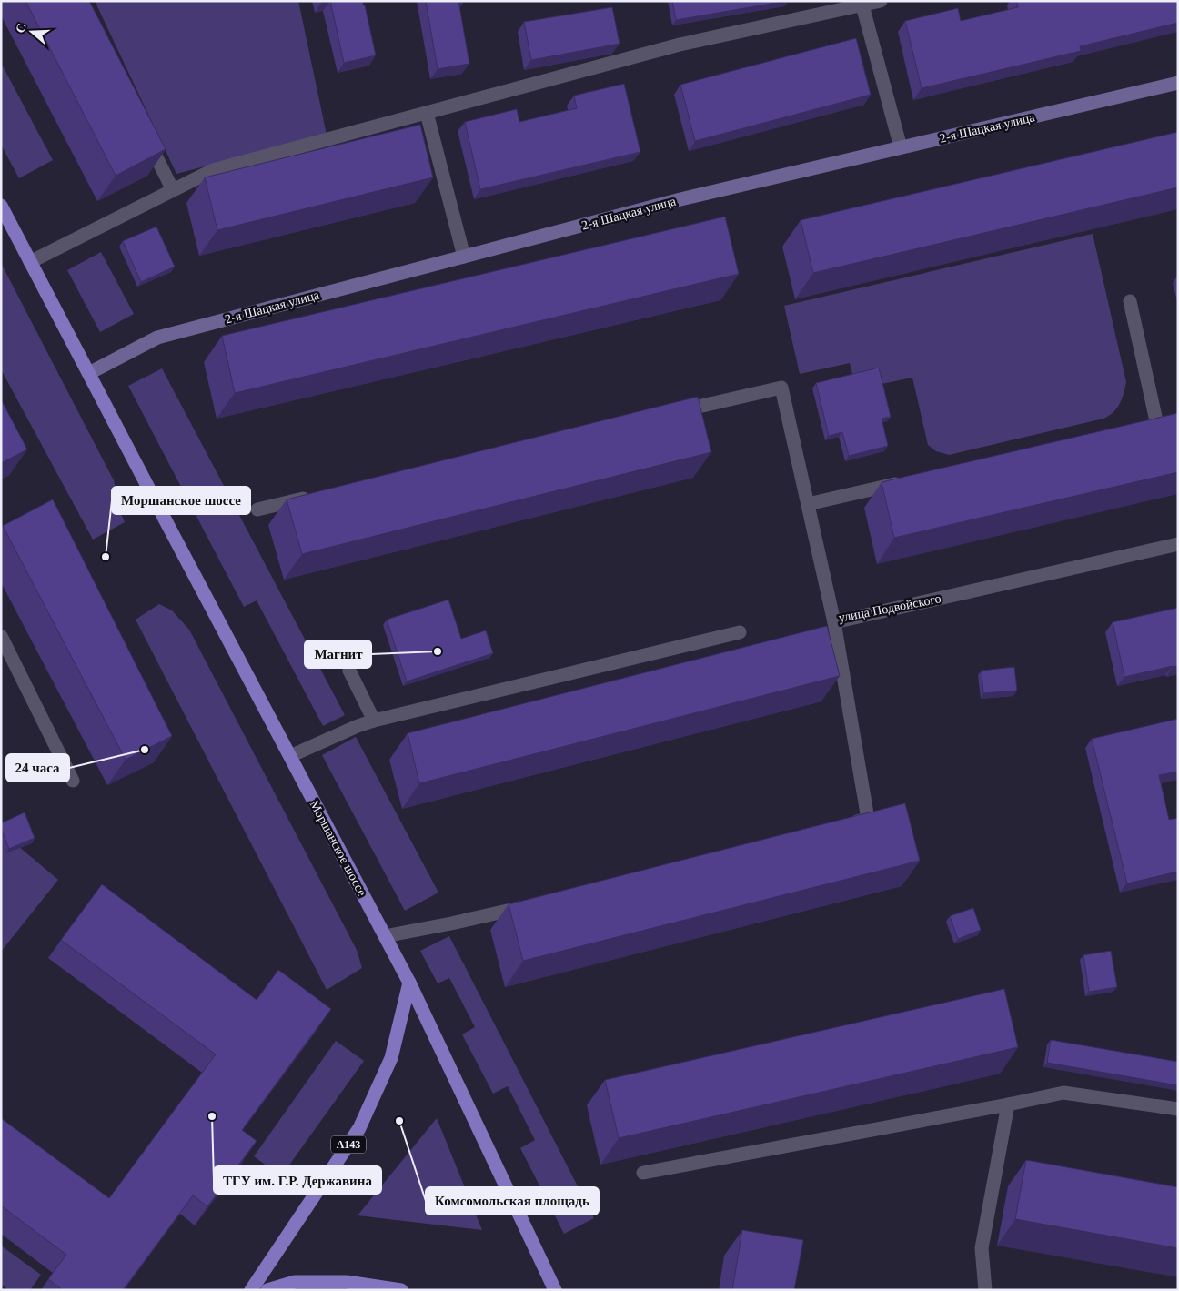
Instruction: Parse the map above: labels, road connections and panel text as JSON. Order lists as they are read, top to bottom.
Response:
{
  "streets": {
    "main road": ["Моршанское шоссе", "А143"],
    "street": ["2-я Шацкая улица", "улица Подвойского"]
  },
  "crossings": [
    ["2-я Шацкая улица", "Моршанское шоссе"],
    ["Моршанское шоссе", "А143"]
  ],
  "places": [
    "Моршанское шоссе",
    "Магнит",
    "24 часа",
    "ТГУ им. Г.Р. Державина",
    "Комсомольская площадь"
  ],
  "north": "left"
}
